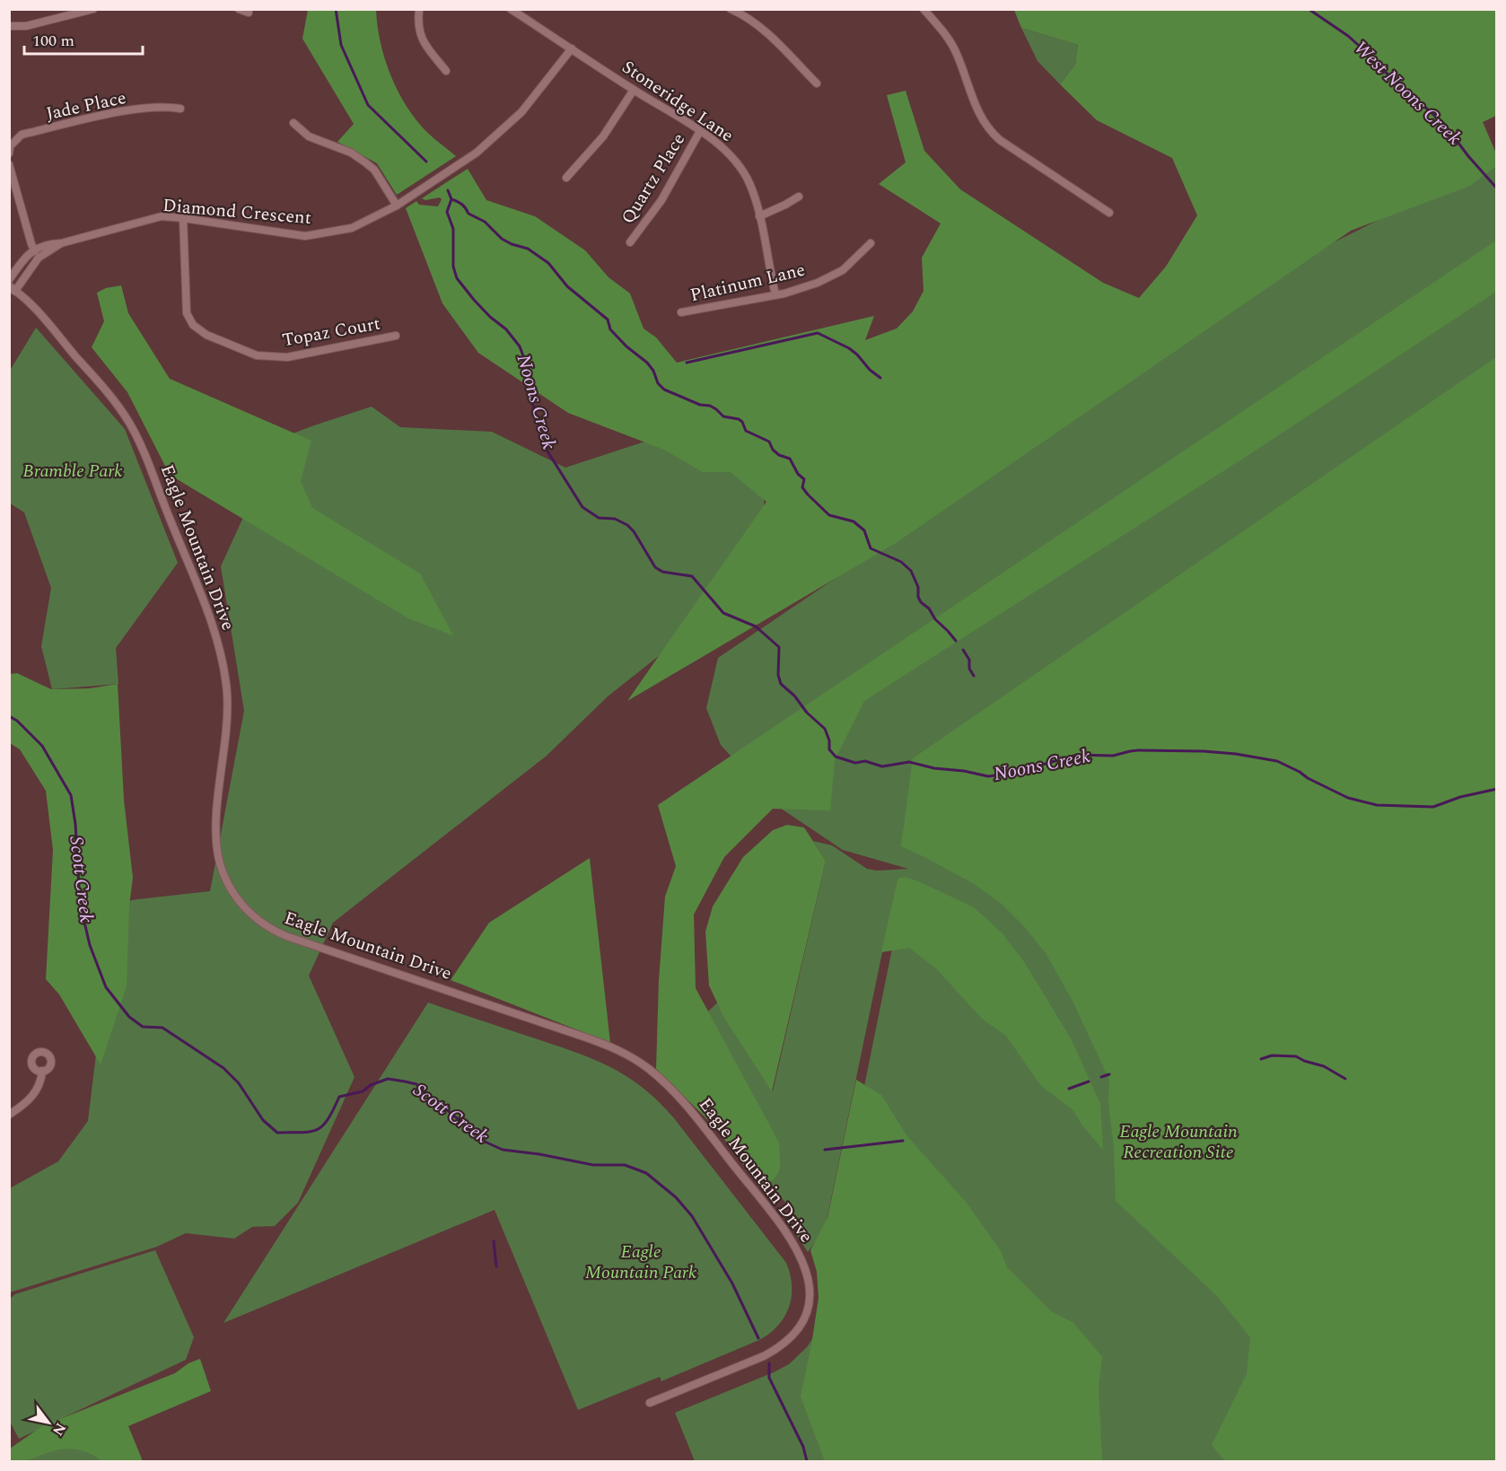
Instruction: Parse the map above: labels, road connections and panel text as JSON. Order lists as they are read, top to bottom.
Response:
{
  "streets": {
    "street": [
      "Stoneridge Lane",
      "Jade Place",
      "Quartz Place",
      "Diamond Crescent",
      "Platinum Lane",
      "Topaz Court",
      "Eagle Mountain Drive"
    ]
  },
  "crossings": [
    ["Stoneridge Lane", "Quartz Place"],
    ["Stoneridge Lane", "Diamond Crescent"],
    ["Stoneridge Lane", "Platinum Lane"],
    ["Diamond Crescent", "Topaz Court"],
    ["Diamond Crescent", "Eagle Mountain Drive"]
  ],
  "water": ["West Noons Creek", "Noons Creek", "Scott Creek"],
  "parks": ["Bramble Park", "Eagle Mountain Recreation Site", "Eagle Mountain Park"],
  "scale_bar": "100 m",
  "north": "bottom right"
}
